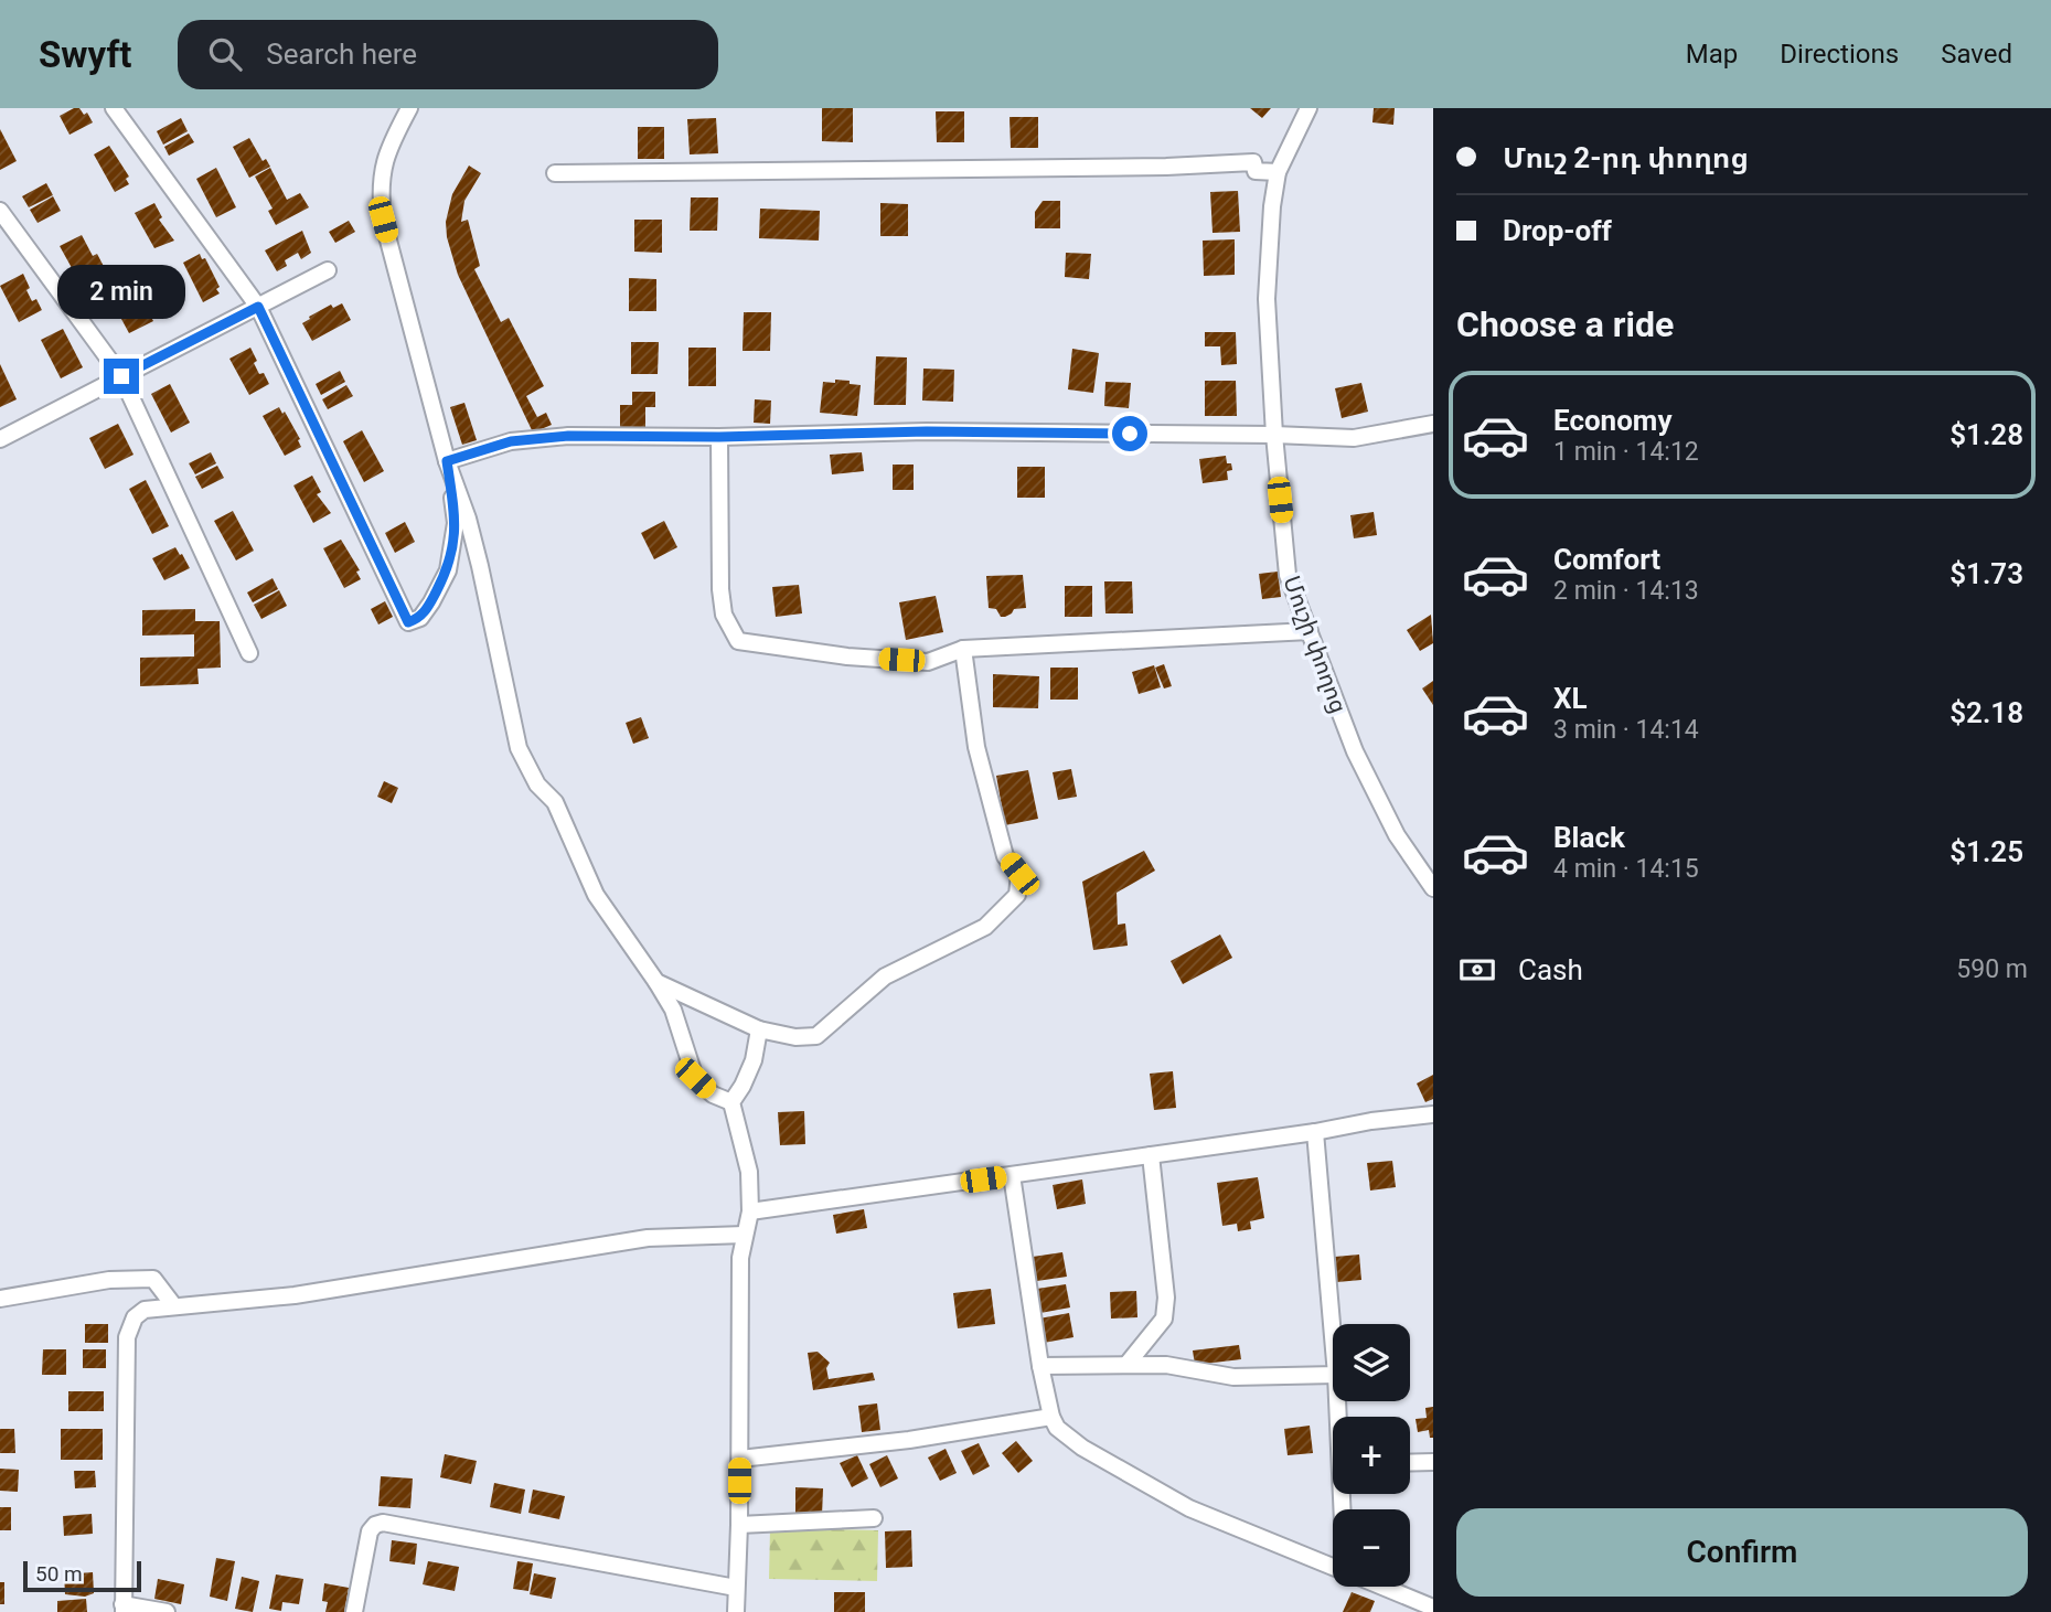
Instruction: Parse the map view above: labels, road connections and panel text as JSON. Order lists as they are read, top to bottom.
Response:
{
  "streets": {
    "street": ["Մուշի փողոց"]
  },
  "scale_bar": "50 m",
  "page": {
    "header": "Swyft",
    "search": "Search here",
    "nav": ["Map", "Directions", "Saved"],
    "banner": ["Մուշ 2-րդ փողոց", "Drop-off"],
    "bubble": "2 min",
    "heading": "Choose a ride",
    "list": [
      {
        "name": "Economy",
        "note": "1 min · 14:12",
        "value": "$1.28"
      },
      {
        "name": "Comfort",
        "note": "2 min · 14:13",
        "value": "$1.73"
      },
      {
        "name": "XL",
        "note": "3 min · 14:14",
        "value": "$2.18"
      },
      {
        "name": "Black",
        "note": "4 min · 14:15",
        "value": "$1.25"
      }
    ],
    "pay": ["Cash", "590 m"],
    "map_buttons": ["+", "−"],
    "buttons": "Confirm",
    "scale": "50 m"
  }
}
